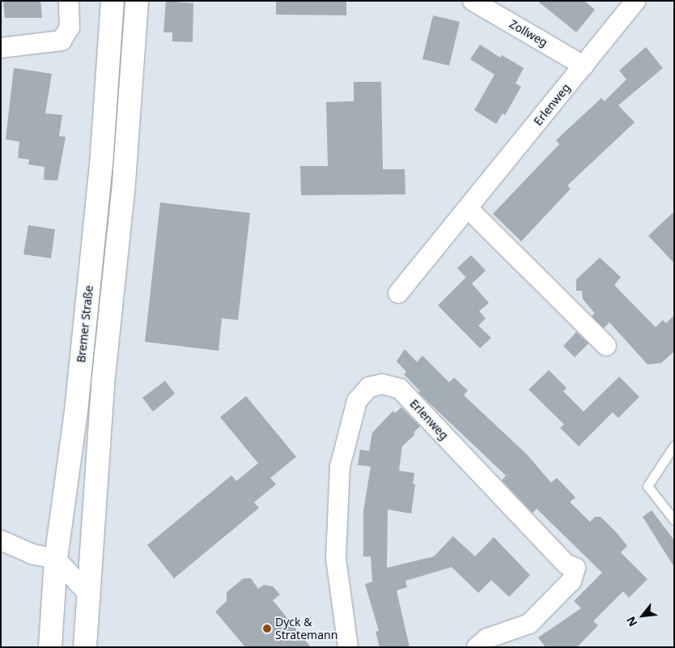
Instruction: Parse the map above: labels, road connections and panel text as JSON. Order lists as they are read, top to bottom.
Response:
{
  "streets": {
    "main road": ["Bremer Straße"],
    "street": ["Zollweg", "Erlenweg"]
  },
  "crossings": [
    ["Zollweg", "Erlenweg"]
  ],
  "places": ["Dyck & Stratemann"],
  "north": "bottom left"
}
